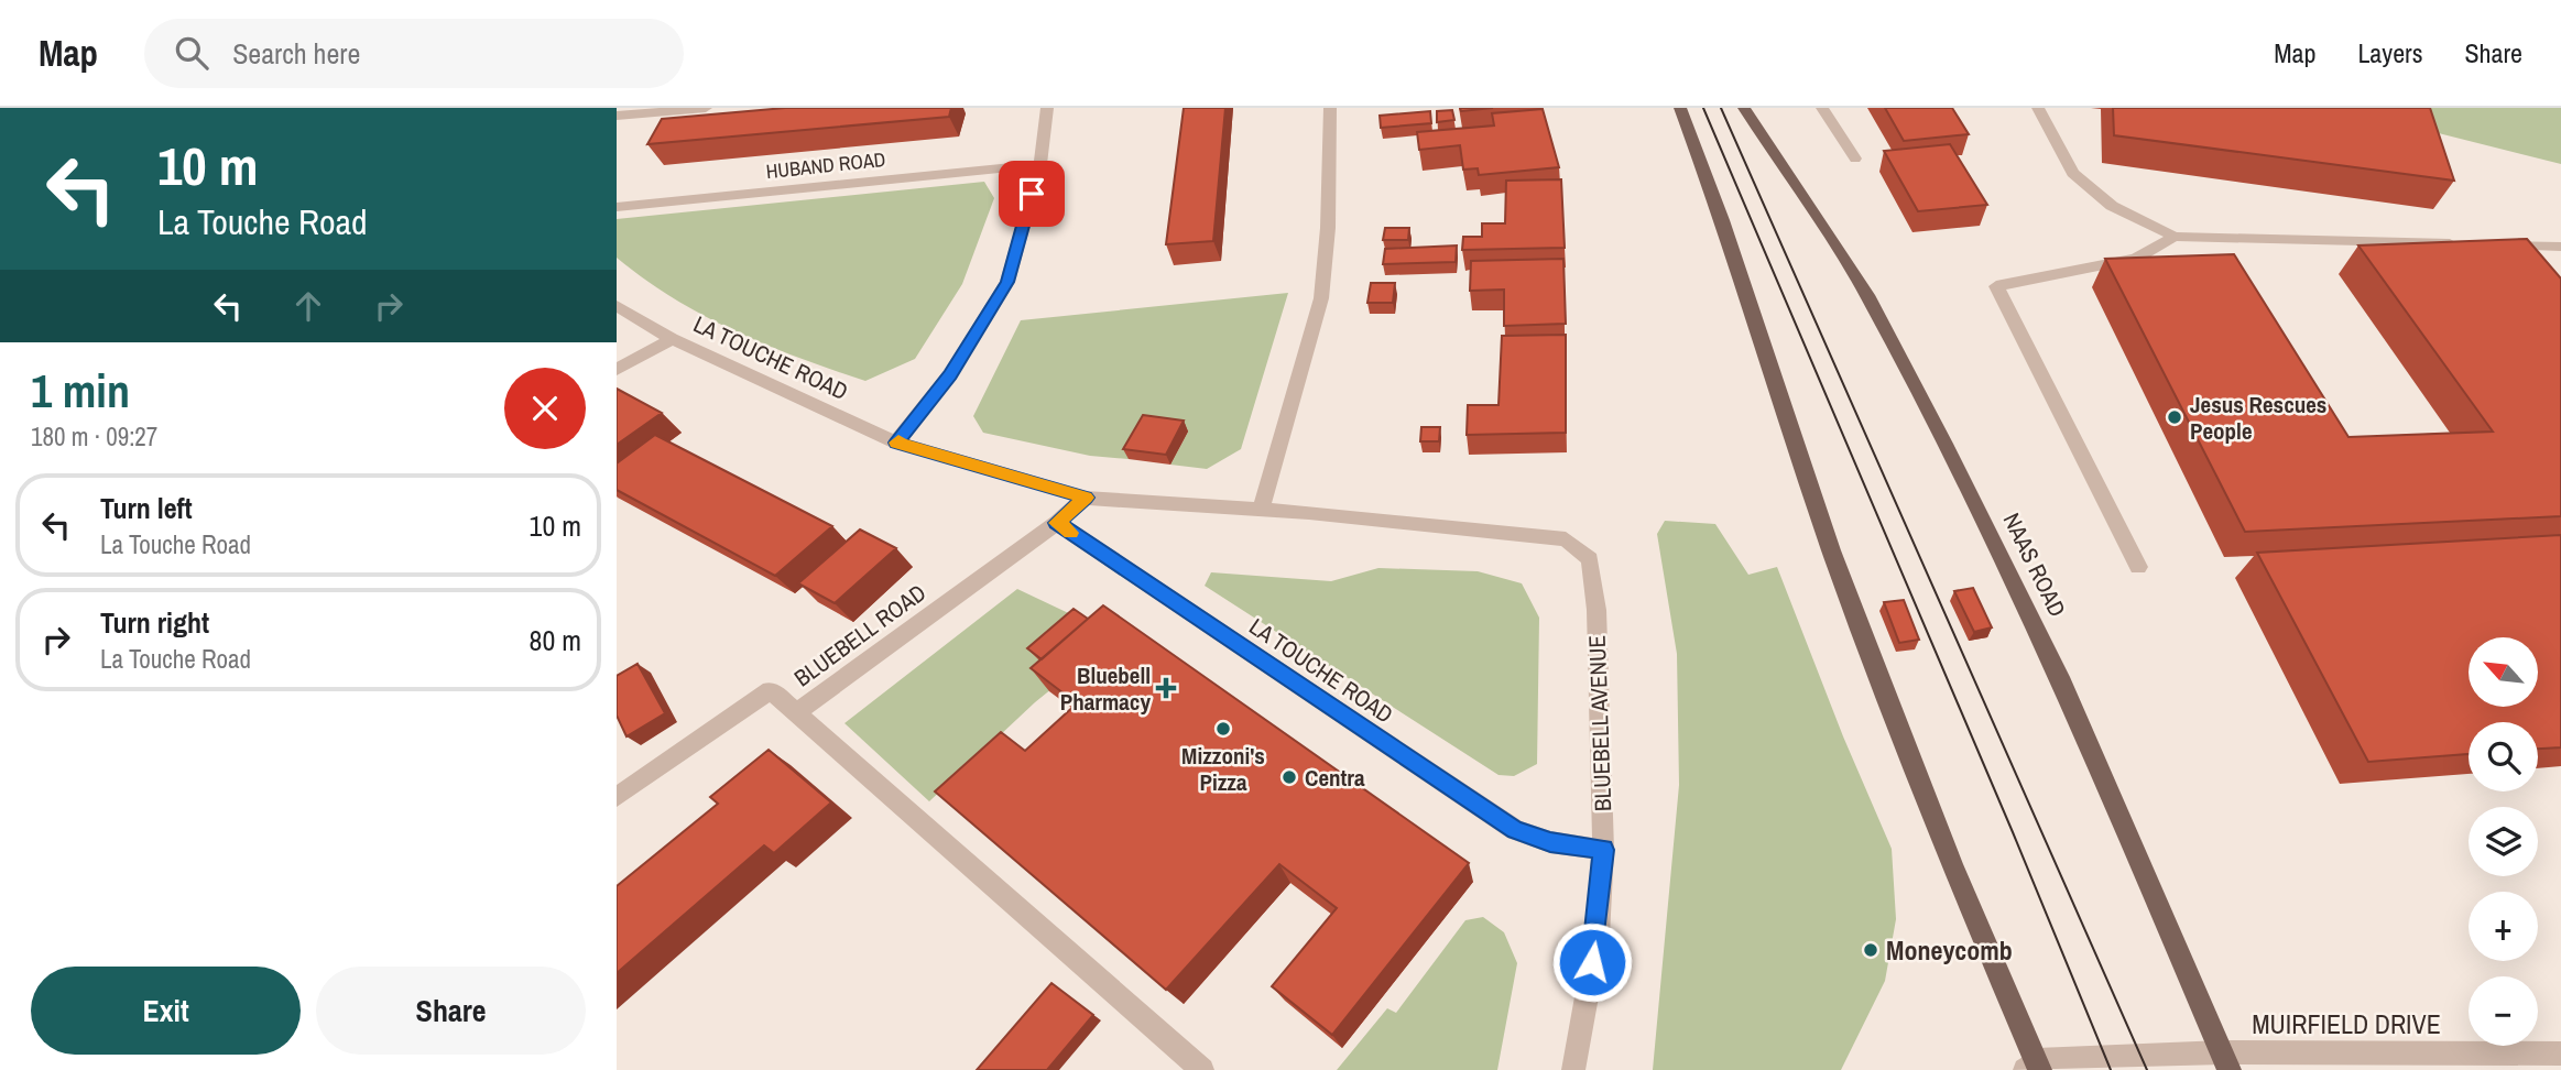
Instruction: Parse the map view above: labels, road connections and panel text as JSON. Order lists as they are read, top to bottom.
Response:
{
  "streets": {
    "main road": ["NAAS ROAD"],
    "street": [
      "HUBAND ROAD",
      "LA TOUCHE ROAD",
      "BLUEBELL ROAD",
      "BLUEBELL AVENUE",
      "MUIRFIELD DRIVE"
    ]
  },
  "crossings": [
    ["LA TOUCHE ROAD", "BLUEBELL ROAD"],
    ["LA TOUCHE ROAD", "BLUEBELL AVENUE"],
    ["NAAS ROAD", "MUIRFIELD DRIVE"]
  ],
  "places": {
    "other": [
      "Jesus Rescues People",
      "Mizzoni's Pizza",
      "Centra",
      "Moneycomb"
    ],
    "health": ["Bluebell Pharmacy"]
  },
  "north": "top left",
  "page": {
    "header": "Map",
    "search": "Search here",
    "nav": ["Map", "Layers", "Share"],
    "turn": ["10 m", "La Touche Road"],
    "heading": ["1 min", "180 m · 09:27"],
    "list": [
      {
        "name": "Turn left",
        "note": "La Touche Road",
        "value": "10 m"
      },
      {
        "name": "Turn right",
        "note": "La Touche Road",
        "value": "80 m"
      }
    ],
    "map_buttons": ["+", "−"],
    "buttons": ["Exit", "Share"]
  }
}
